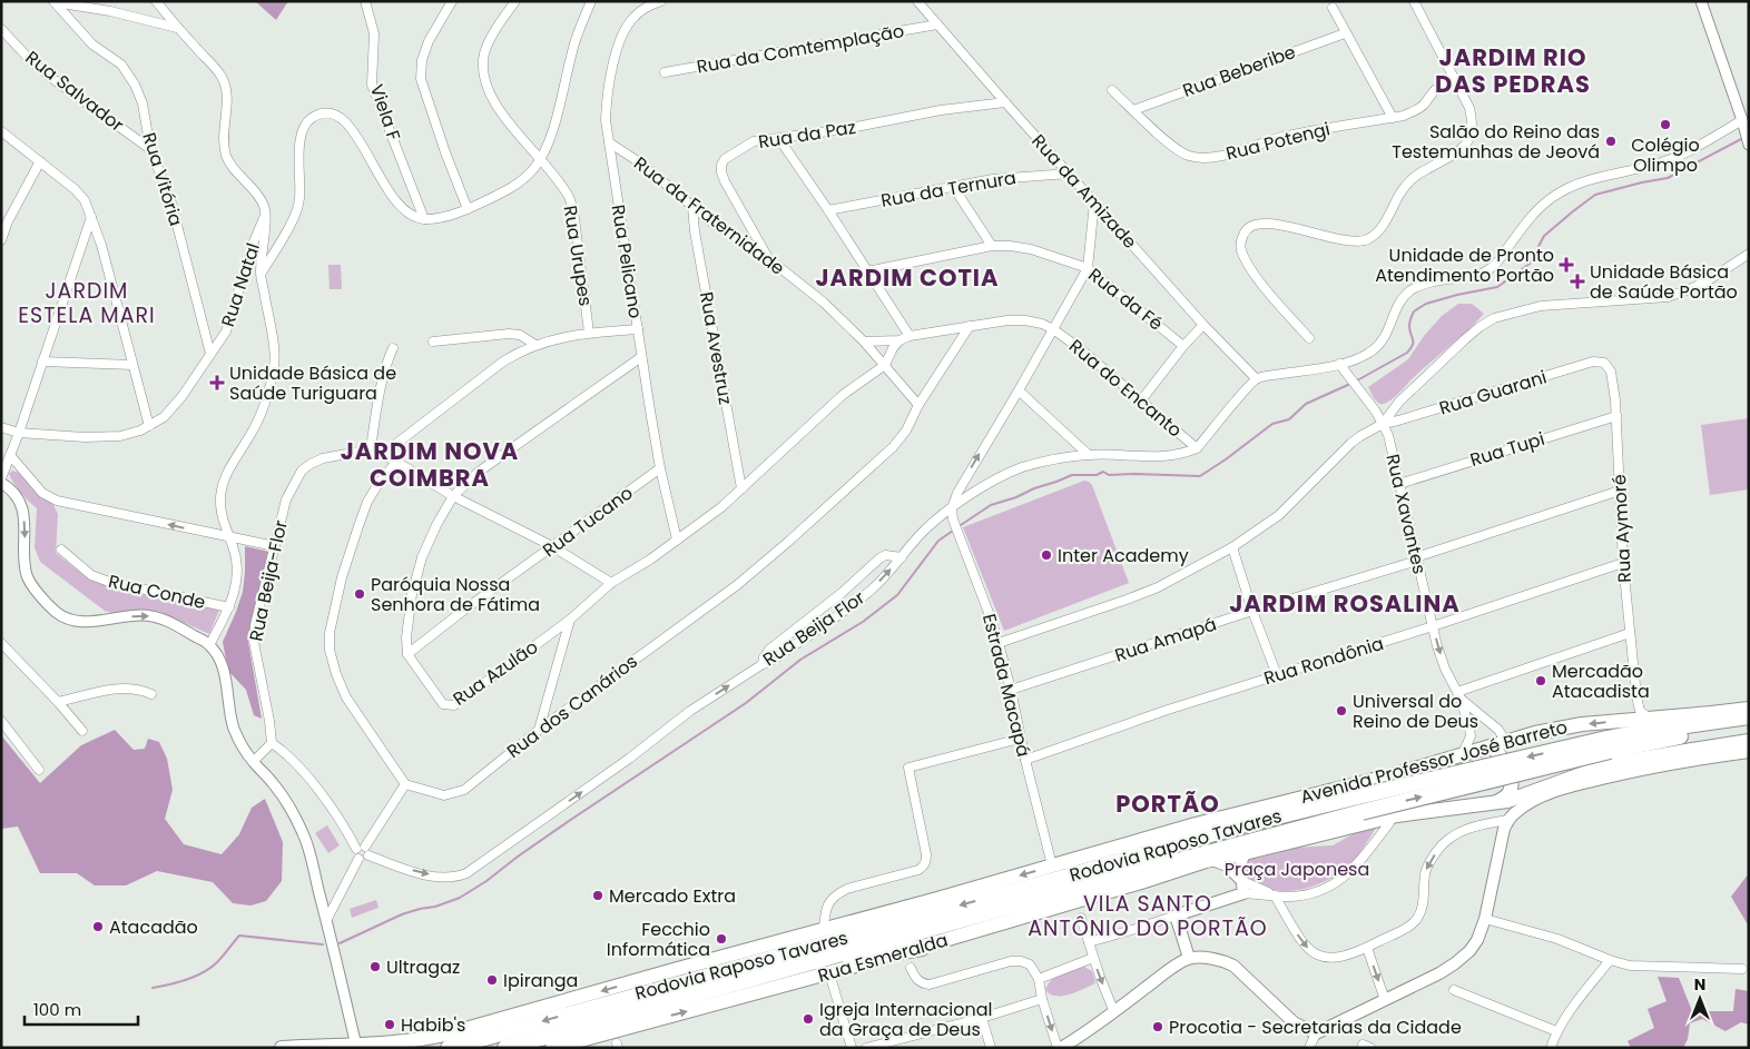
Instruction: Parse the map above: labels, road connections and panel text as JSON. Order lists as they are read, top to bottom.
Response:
{
  "streets": {
    "highway": ["Avenida Professor José Barreto", "Rodovia Raposo Tavares", "Rua Esmeralda"],
    "street": [
      "Rua da Comtemplação",
      "Rua Beberibe",
      "Rua Salvador",
      "Viela F",
      "Rua da Paz",
      "Rua Potengi",
      "Rua Vitória",
      "Rua da Ternura",
      "Rua da Amizade",
      "Rua da Fraternidade",
      "Rua Urupes",
      "Rua Pelicano",
      "Rua Natal",
      "Rua da Fé",
      "Rua Avestruz",
      "Rua do Encanto",
      "Rua Guarani",
      "Rua Tupi",
      "Rua Xavantes",
      "Rua Tucano",
      "Rua Aymoré",
      "Rua Beija-Flor",
      "Rua Conde",
      "Rua Beija Flor",
      "Rua Amapá",
      "Rua Rondônia",
      "Rua Azulão",
      "Estrada Macapá",
      "Rua dos Canários"
    ]
  },
  "crossings": [
    ["Rua da Comtemplação", "Rua da Amizade"],
    ["Rua Beberibe", "Rua Potengi"],
    ["Rua Salvador", "Rua Vitória"],
    ["Rua da Paz", "Rua da Amizade"],
    ["Rua da Paz", "Rua da Fraternidade"],
    ["Rua Vitória", "Rua Natal"],
    ["Rua da Ternura", "Rua da Amizade"],
    ["Rua da Amizade", "Rua Beija Flor"],
    ["Rua da Fraternidade", "Rua Pelicano"],
    ["Rua da Fraternidade", "Rua Avestruz"],
    ["Rua da Fraternidade", "Rua Azulão"],
    ["Rua da Fraternidade", "Rua dos Canários"],
    ["Rua Pelicano", "Rua Tucano"],
    ["Rua Pelicano", "Rua Azulão"],
    ["Rua da Fé", "Rua Beija Flor"],
    ["Rua Avestruz", "Rua Azulão"],
    ["Rua do Encanto", "Rua Beija Flor"],
    ["Rua Guarani", "Rua Xavantes"],
    ["Rua Guarani", "Rua Aymoré"],
    ["Rua Tupi", "Rua Xavantes"],
    ["Rua Tupi", "Rua Aymoré"],
    ["Rua Xavantes", "Rua Amapá"],
    ["Rua Xavantes", "Rua Rondônia"],
    ["Rua Xavantes", "Avenida Professor José Barreto"],
    ["Rua Tucano", "Rua Azulão"],
    ["Rua Aymoré", "Rua Amapá"],
    ["Rua Aymoré", "Rua Rondônia"],
    ["Rua Beija Flor", "Estrada Macapá"],
    ["Rua Amapá", "Estrada Macapá"],
    ["Rua Rondônia", "Estrada Macapá"],
    ["Estrada Macapá", "Avenida Professor José Barreto"]
  ],
  "one_way": ["Avenida Professor José Barreto", "Rua Esmeralda"],
  "districts": [
    "JARDIM RIO DAS PEDRAS",
    "JARDIM COTIA",
    "JARDIM ESTELA MARI",
    "JARDIM NOVA COIMBRA",
    "JARDIM ROSALINA",
    "PORTÃO",
    "VILA SANTO ANTÔNIO DO PORTÃO"
  ],
  "parks": ["Praça Japonesa"],
  "places": {
    "other": [
      "Colégio Olimpo",
      "Salão do Reino das Testemunhas de Jeová",
      "Inter Academy",
      "Paróquia Nossa Senhora de Fátima",
      "Mercadão Atacadista",
      "Universal do Reino de Deus",
      "Mercado Extra",
      "Atacadão",
      "Fecchio Informática",
      "Ultragaz",
      "Ipiranga",
      "Igreja Internacional da Graça de Deus",
      "Habib's",
      "Procotia - Secretarias da Cidade"
    ],
    "health": ["Unidade de Pronto Atendimento Portão", "Unidade Básica de Saúde Portão", "Unidade Básica de Saúde Turiguara"]
  },
  "scale_bar": "100 m",
  "north": "top"
}
